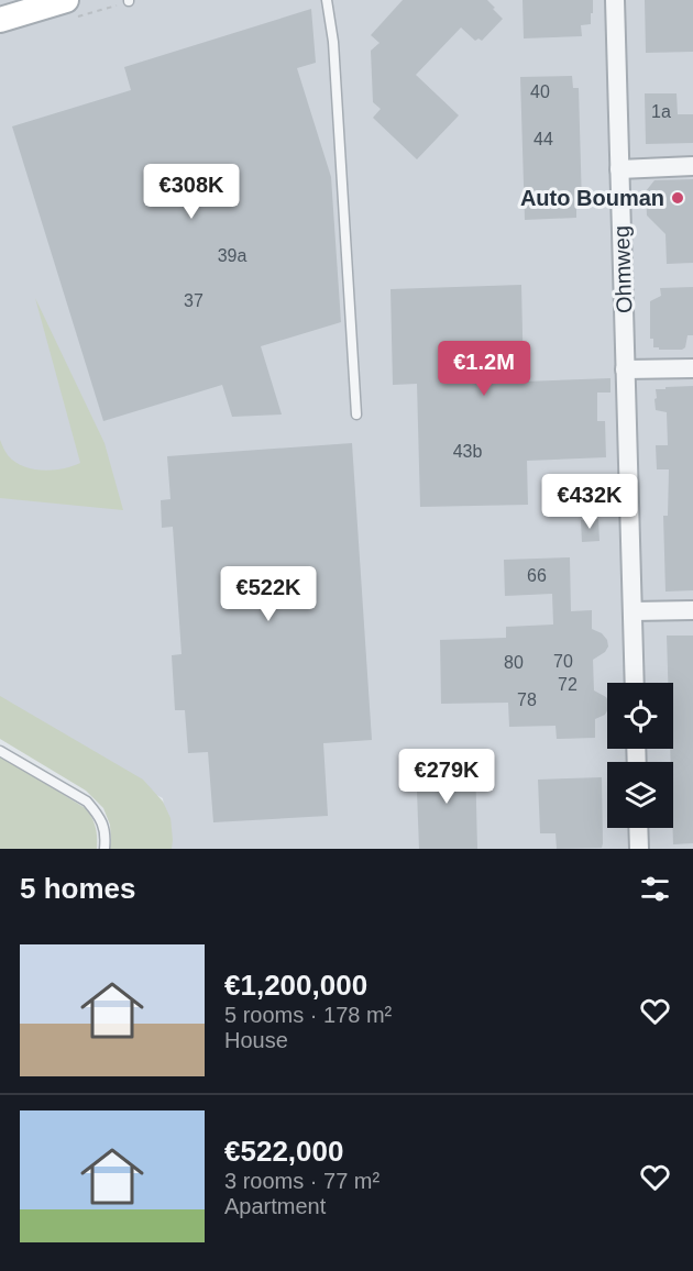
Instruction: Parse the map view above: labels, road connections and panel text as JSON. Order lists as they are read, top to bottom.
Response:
{
  "streets": {
    "street": ["Ohmweg"]
  },
  "places": ["Auto Bouman"],
  "house_numbers": [
    "40",
    "1a",
    "44",
    "39a",
    "37",
    "43b",
    "66",
    "70",
    "80",
    "72",
    "78"
  ],
  "page": {
    "price": [
      "€308K",
      "€1.2M",
      "€432K",
      "€522K",
      "€279K"
    ],
    "heading": "5 homes",
    "list": [
      {
        "name": "€1,200,000",
        "note": "5 rooms · 178 m² · House"
      },
      {
        "name": "€522,000",
        "note": "3 rooms · 77 m² · Apartment"
      }
    ]
  }
}
